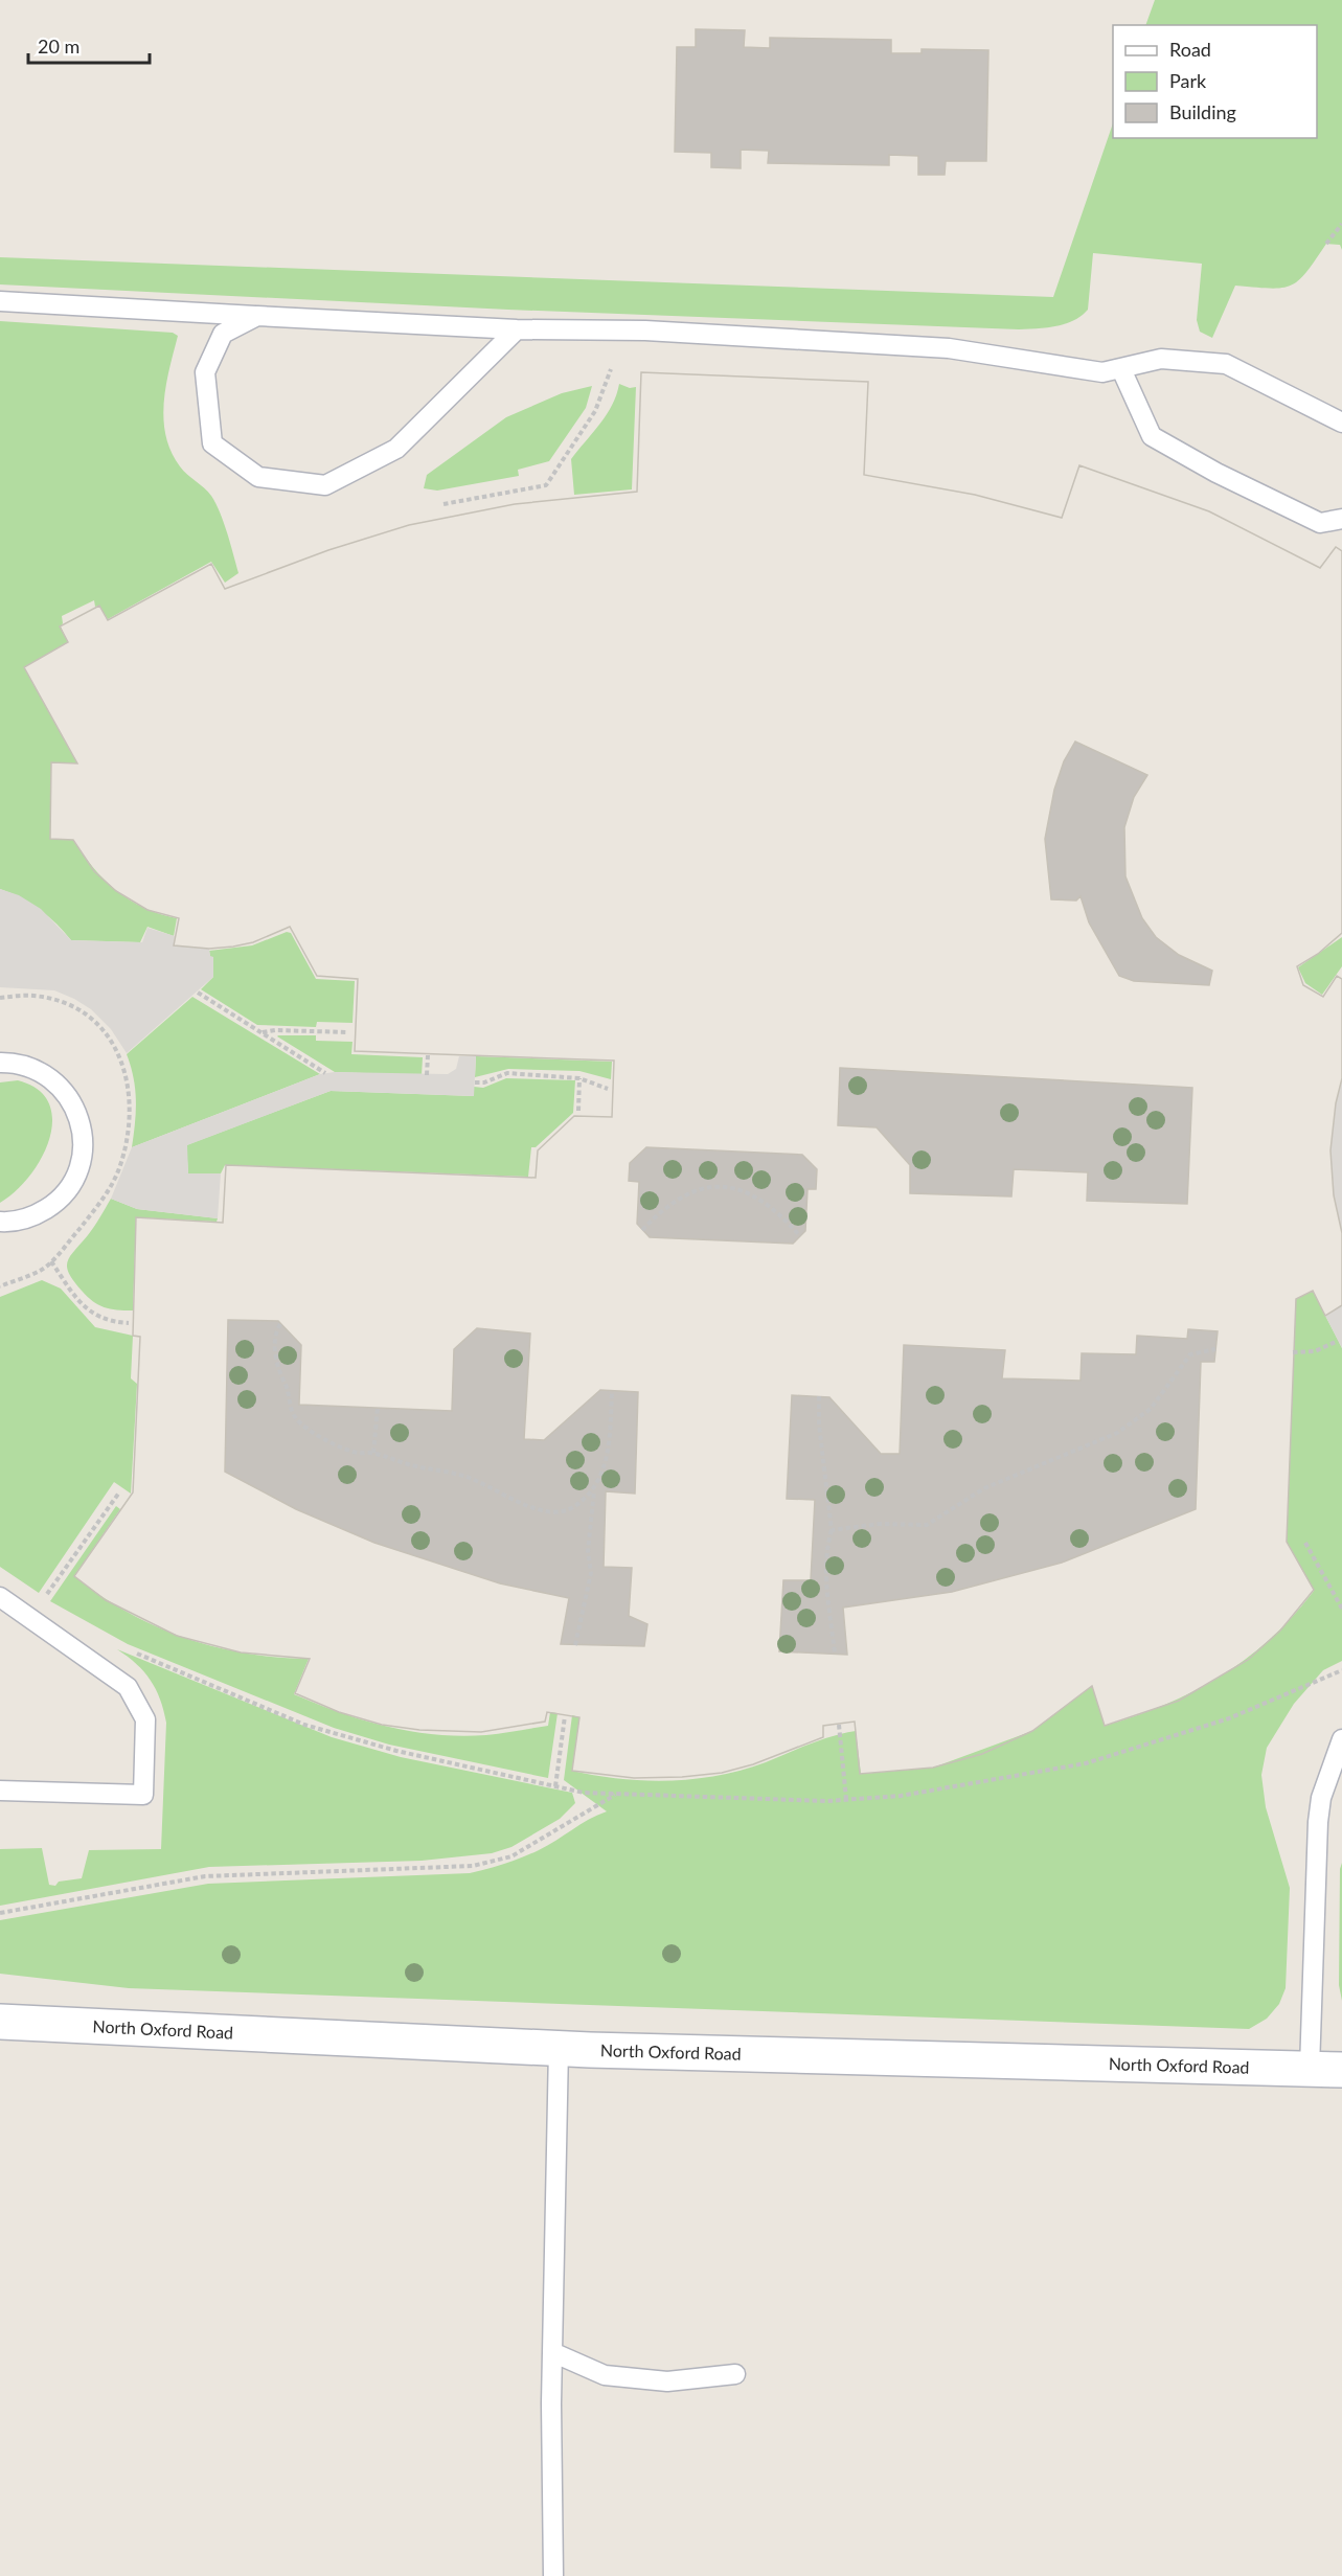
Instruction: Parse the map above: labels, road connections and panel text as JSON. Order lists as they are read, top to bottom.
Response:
{
  "streets": {
    "street": ["North Oxford Road"]
  },
  "legend": ["Road", "Park", "Building"],
  "scale_bar": "20 m"
}
